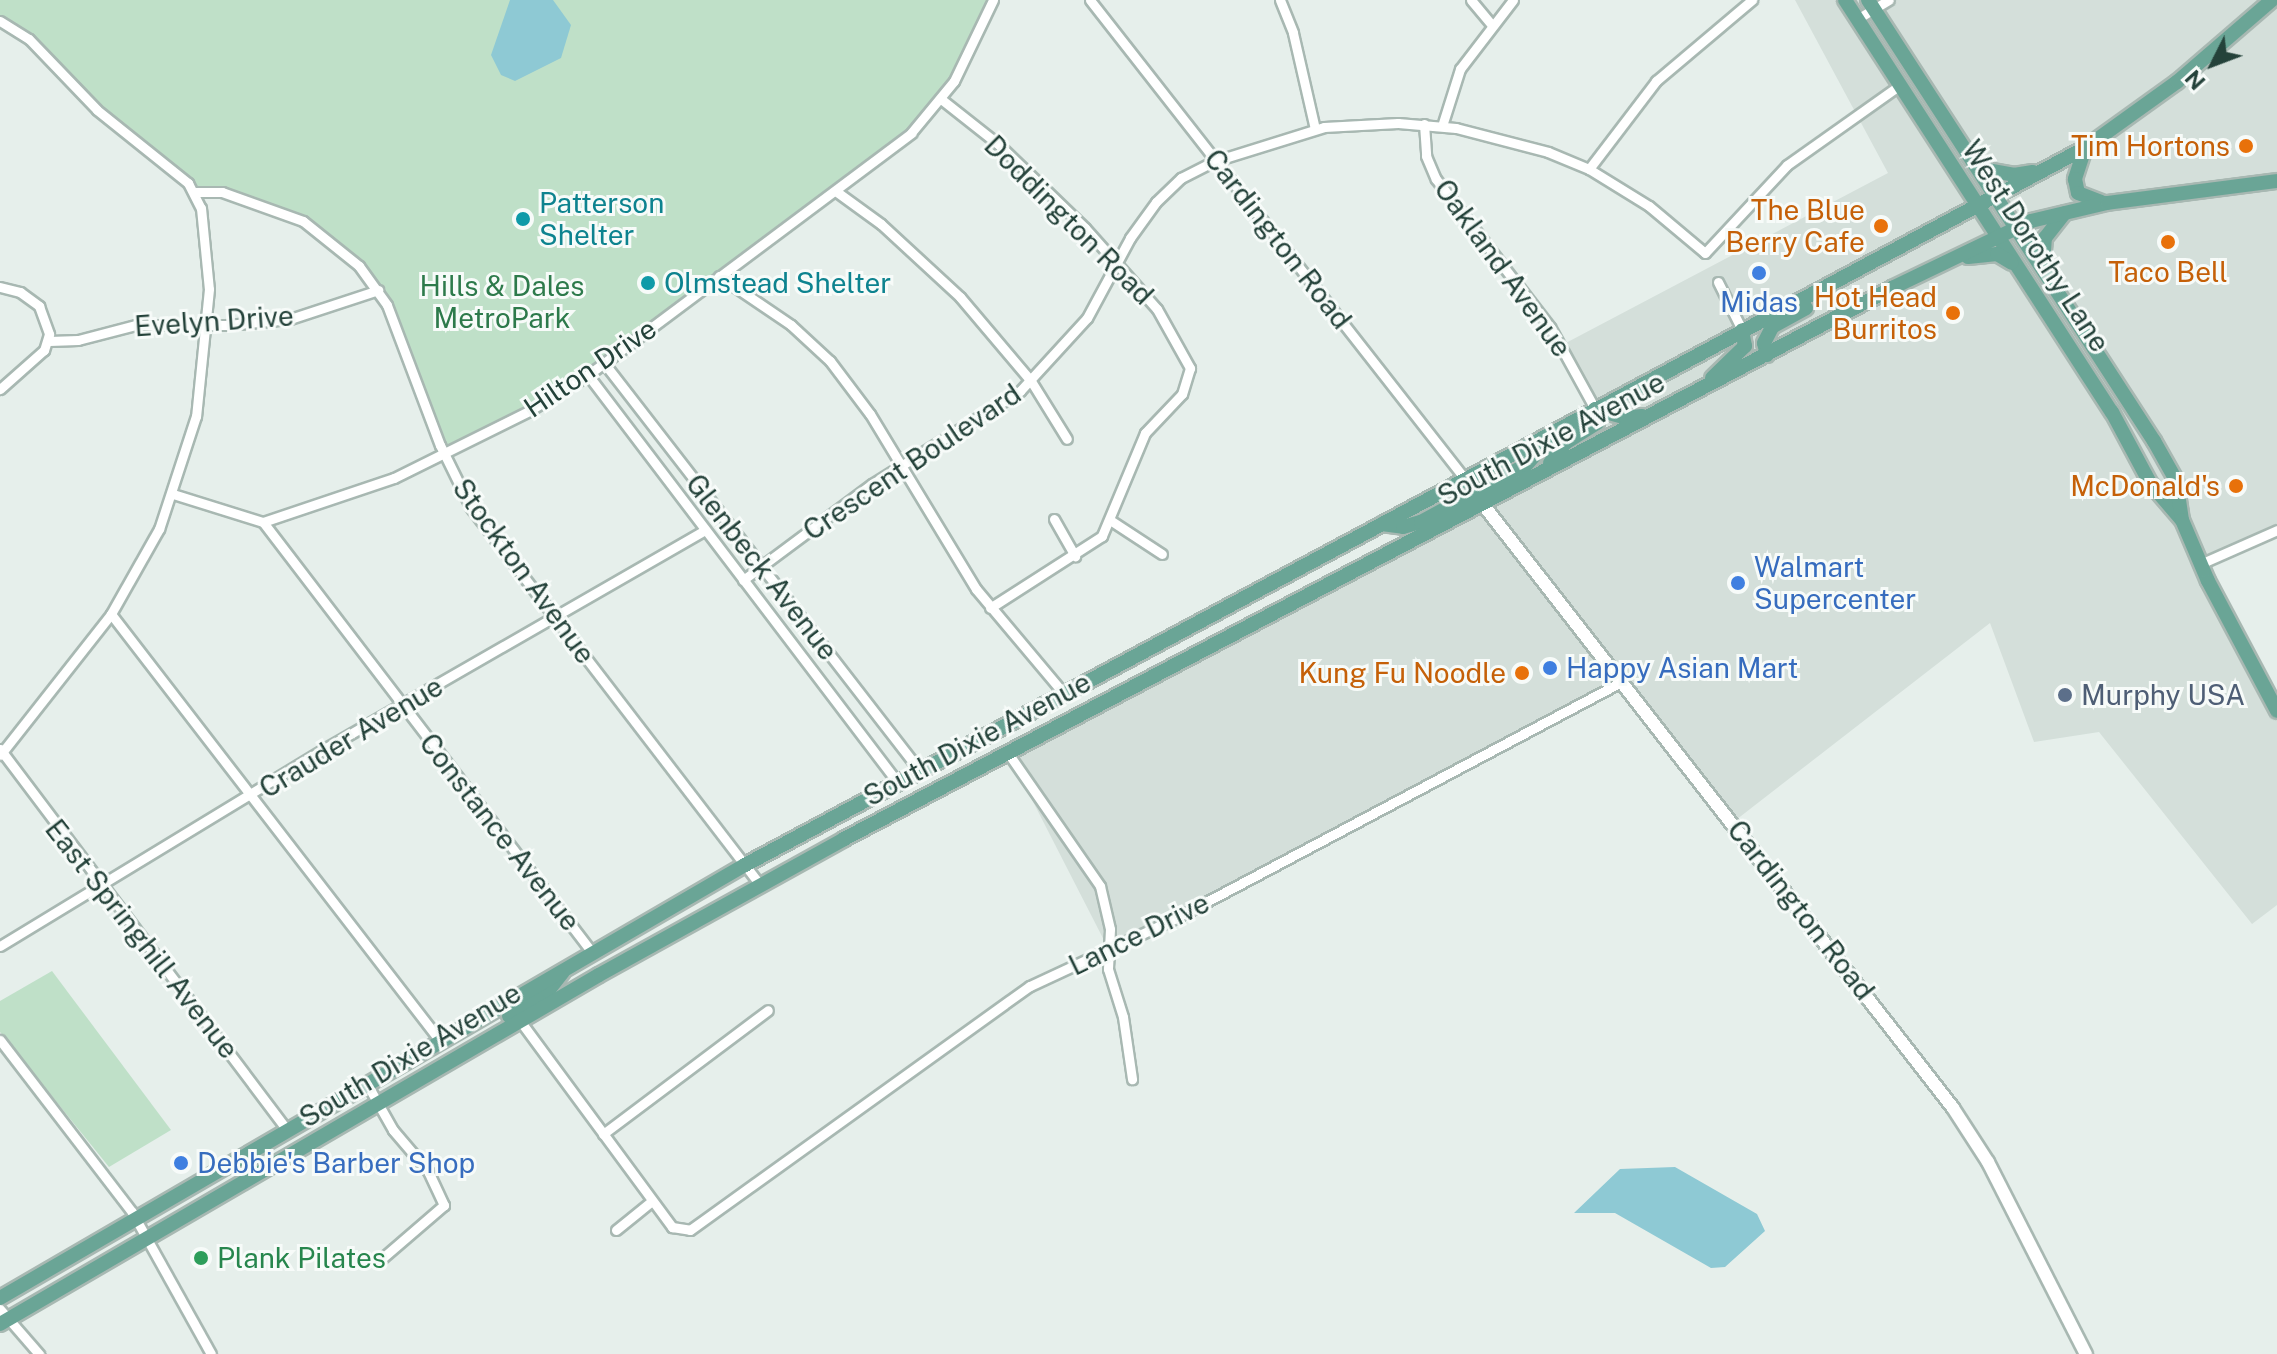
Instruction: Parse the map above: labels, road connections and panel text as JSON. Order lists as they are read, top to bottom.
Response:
{
  "streets": {
    "main road": ["West Dorothy Lane", "South Dixie Avenue"],
    "street": [
      "Doddington Road",
      "Cardington Road",
      "Oakland Avenue",
      "Evelyn Drive",
      "Hilton Drive",
      "Crescent Boulevard",
      "Glenbeck Avenue",
      "Stockton Avenue",
      "Crauder Avenue",
      "Constance Avenue",
      "Lance Drive",
      "East Springhill Avenue"
    ]
  },
  "crossings": [
    ["Doddington Road", "Hilton Drive"],
    ["Doddington Road", "Crescent Boulevard"],
    ["Cardington Road", "South Dixie Avenue"],
    ["Cardington Road", "Crescent Boulevard"],
    ["Cardington Road", "Lance Drive"],
    ["West Dorothy Lane", "South Dixie Avenue"],
    ["West Dorothy Lane", "Crescent Boulevard"],
    ["Oakland Avenue", "South Dixie Avenue"],
    ["Oakland Avenue", "Crescent Boulevard"],
    ["Evelyn Drive", "Stockton Avenue"],
    ["Hilton Drive", "Glenbeck Avenue"],
    ["Hilton Drive", "Stockton Avenue"],
    ["Hilton Drive", "Constance Avenue"],
    ["South Dixie Avenue", "Glenbeck Avenue"],
    ["South Dixie Avenue", "Stockton Avenue"],
    ["South Dixie Avenue", "Constance Avenue"],
    ["South Dixie Avenue", "East Springhill Avenue"],
    ["Crescent Boulevard", "Glenbeck Avenue"],
    ["Glenbeck Avenue", "Crauder Avenue"],
    ["Stockton Avenue", "Crauder Avenue"],
    ["Crauder Avenue", "Constance Avenue"],
    ["Crauder Avenue", "East Springhill Avenue"]
  ],
  "parks": ["Hills & Dales MetroPark"],
  "places": [
    "Tim Hortons",
    "Patterson Shelter",
    "The Blue Berry Cafe",
    "Taco Bell",
    "Midas",
    "Olmstead Shelter",
    "Hot Head Burritos",
    "McDonald's",
    "Walmart Supercenter",
    "Happy Asian Mart",
    "Kung Fu Noodle",
    "Murphy USA",
    "Debbie's Barber Shop",
    "Plank Pilates"
  ],
  "north": "bottom left"
}
